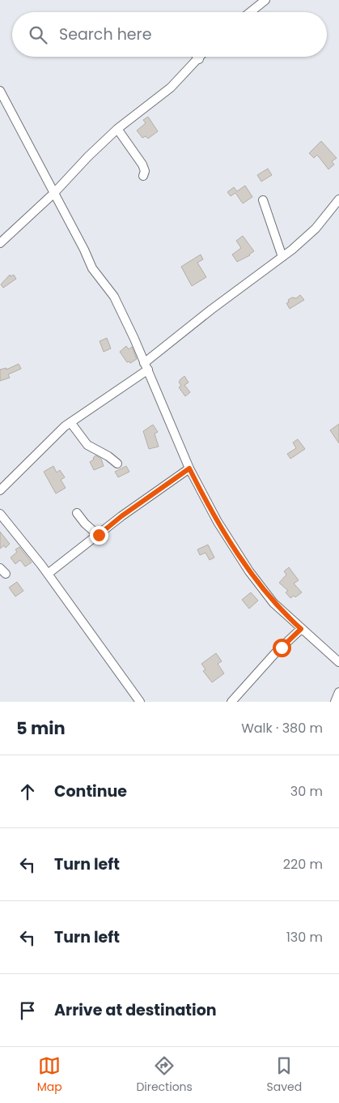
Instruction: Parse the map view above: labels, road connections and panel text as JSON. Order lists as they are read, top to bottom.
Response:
{
  "page": {
    "search": "Search here",
    "heading": ["5 min", "Walk · 380 m"],
    "list": [
      ["Continue", "30 m"],
      ["Turn left", "220 m"],
      ["Turn left", "130 m"],
      "Arrive at destination"
    ],
    "nav": ["Map", "Directions", "Saved"]
  }
}
